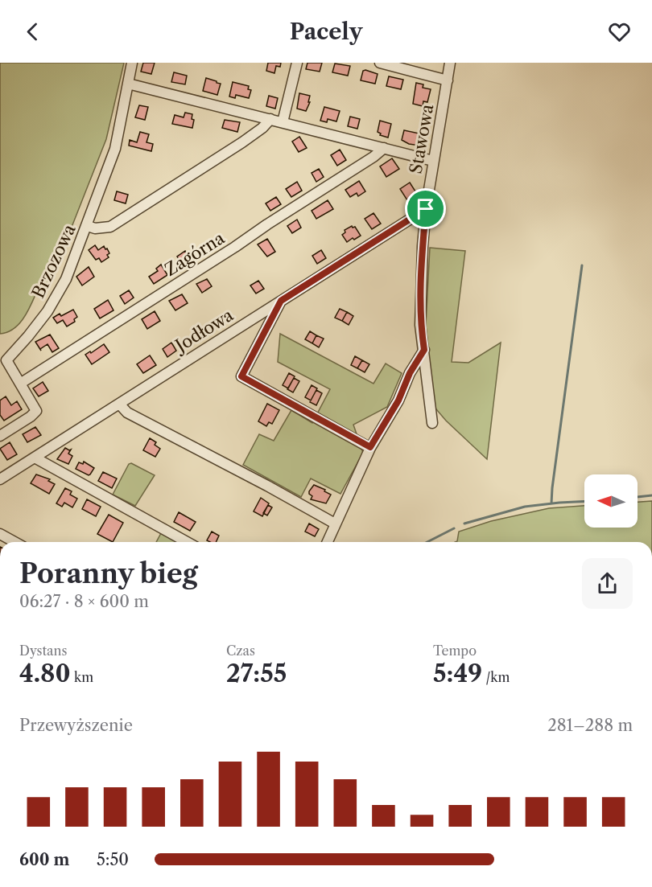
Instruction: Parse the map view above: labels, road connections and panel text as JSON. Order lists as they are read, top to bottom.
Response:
{
  "streets": {
    "street": [
      "Stawowa",
      "Zagórna",
      "Brzozowa",
      "Jodłowa"
    ]
  },
  "crossings": [
    ["Stawowa", "Jodłowa"],
    ["Zagórna", "Brzozowa"]
  ],
  "north": "left",
  "page": {
    "header": "Pacely",
    "heading": ["Poranny bieg", "06:27 · 8 × 600 m"],
    "stats": [
      ["Dystans", "4.80 km"],
      ["Czas", "27:55"],
      ["Tempo", "5:49 /km"]
    ],
    "chart": ["Przewyższenie", "281–288 m"],
    "list": [
      {
        "name": "600 m",
        "note": "5:50"
      }
    ]
  }
}
